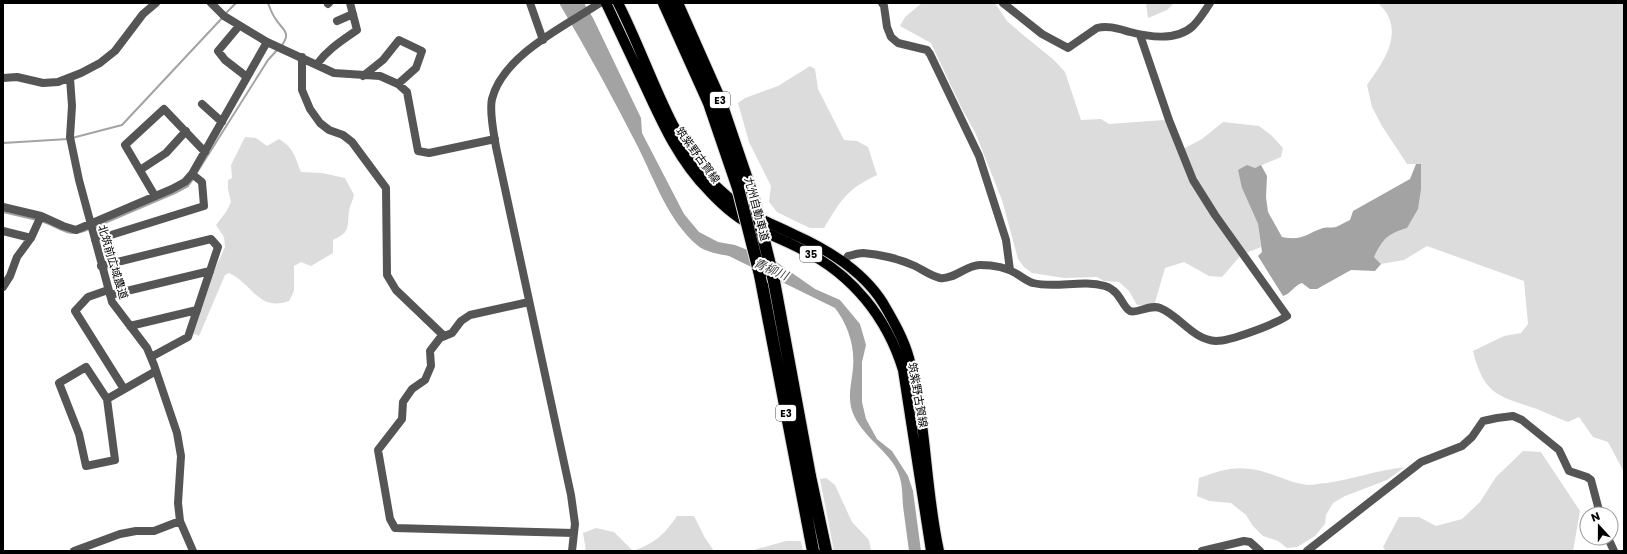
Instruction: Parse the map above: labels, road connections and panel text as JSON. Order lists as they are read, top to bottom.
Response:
{
  "streets": {
    "highway": ["E3", "九州自動車道"],
    "main road": ["筑紫野古賀線", "35"],
    "street": ["北筑前広域農道"]
  },
  "water": ["青柳川"],
  "north": "top"
}
